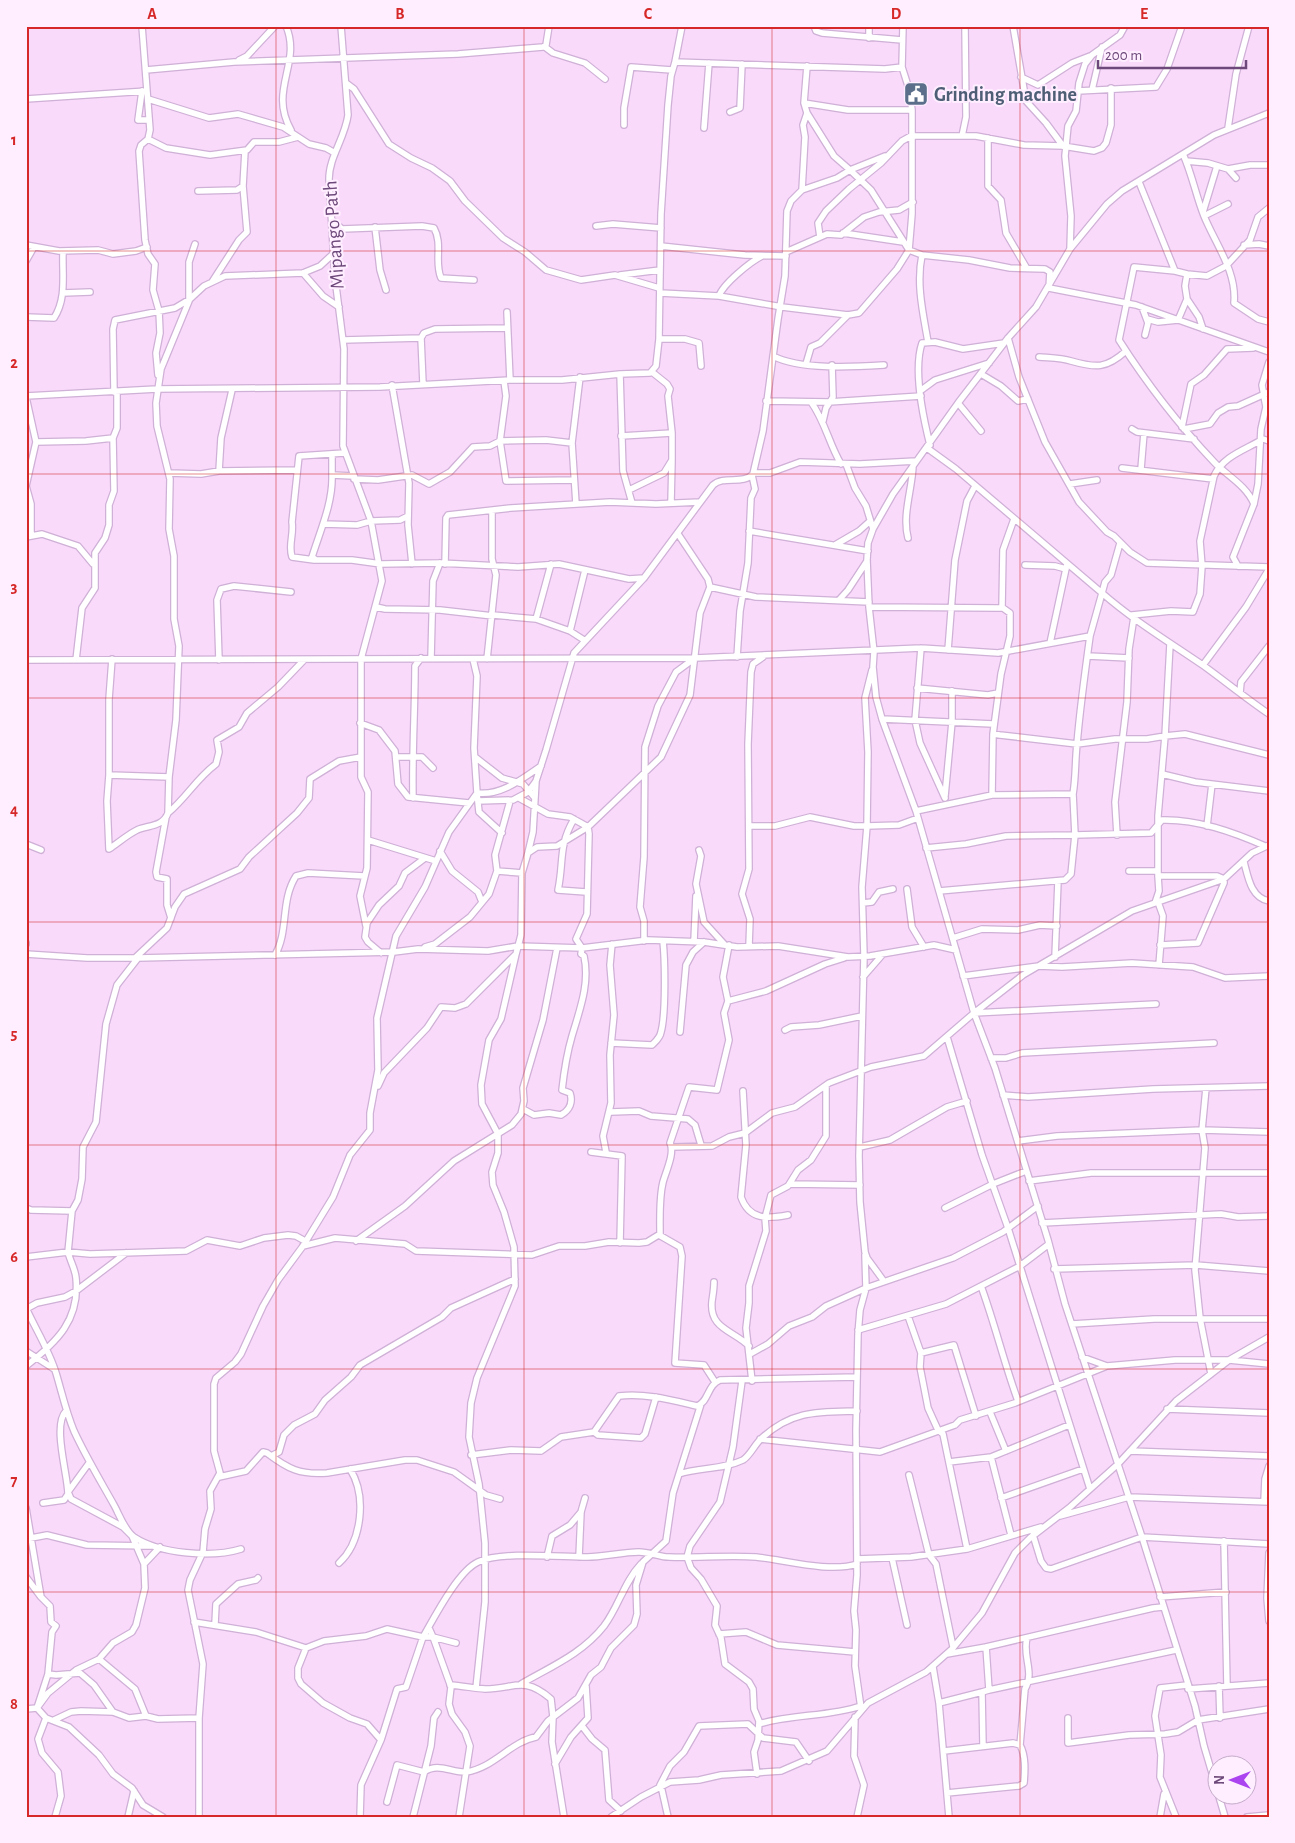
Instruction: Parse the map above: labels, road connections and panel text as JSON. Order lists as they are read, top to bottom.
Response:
{
  "streets": {
    "street": ["Mipango Path"]
  },
  "places": {
    "public building": ["Grinding machine"]
  },
  "scale_bar": "200 m",
  "north": "left",
  "grid": {
    "columns": [
      "A",
      "B",
      "C",
      "D",
      "E"
    ],
    "rows": [
      "1",
      "2",
      "3",
      "4",
      "5",
      "6",
      "7",
      "8"
    ]
  }
}
